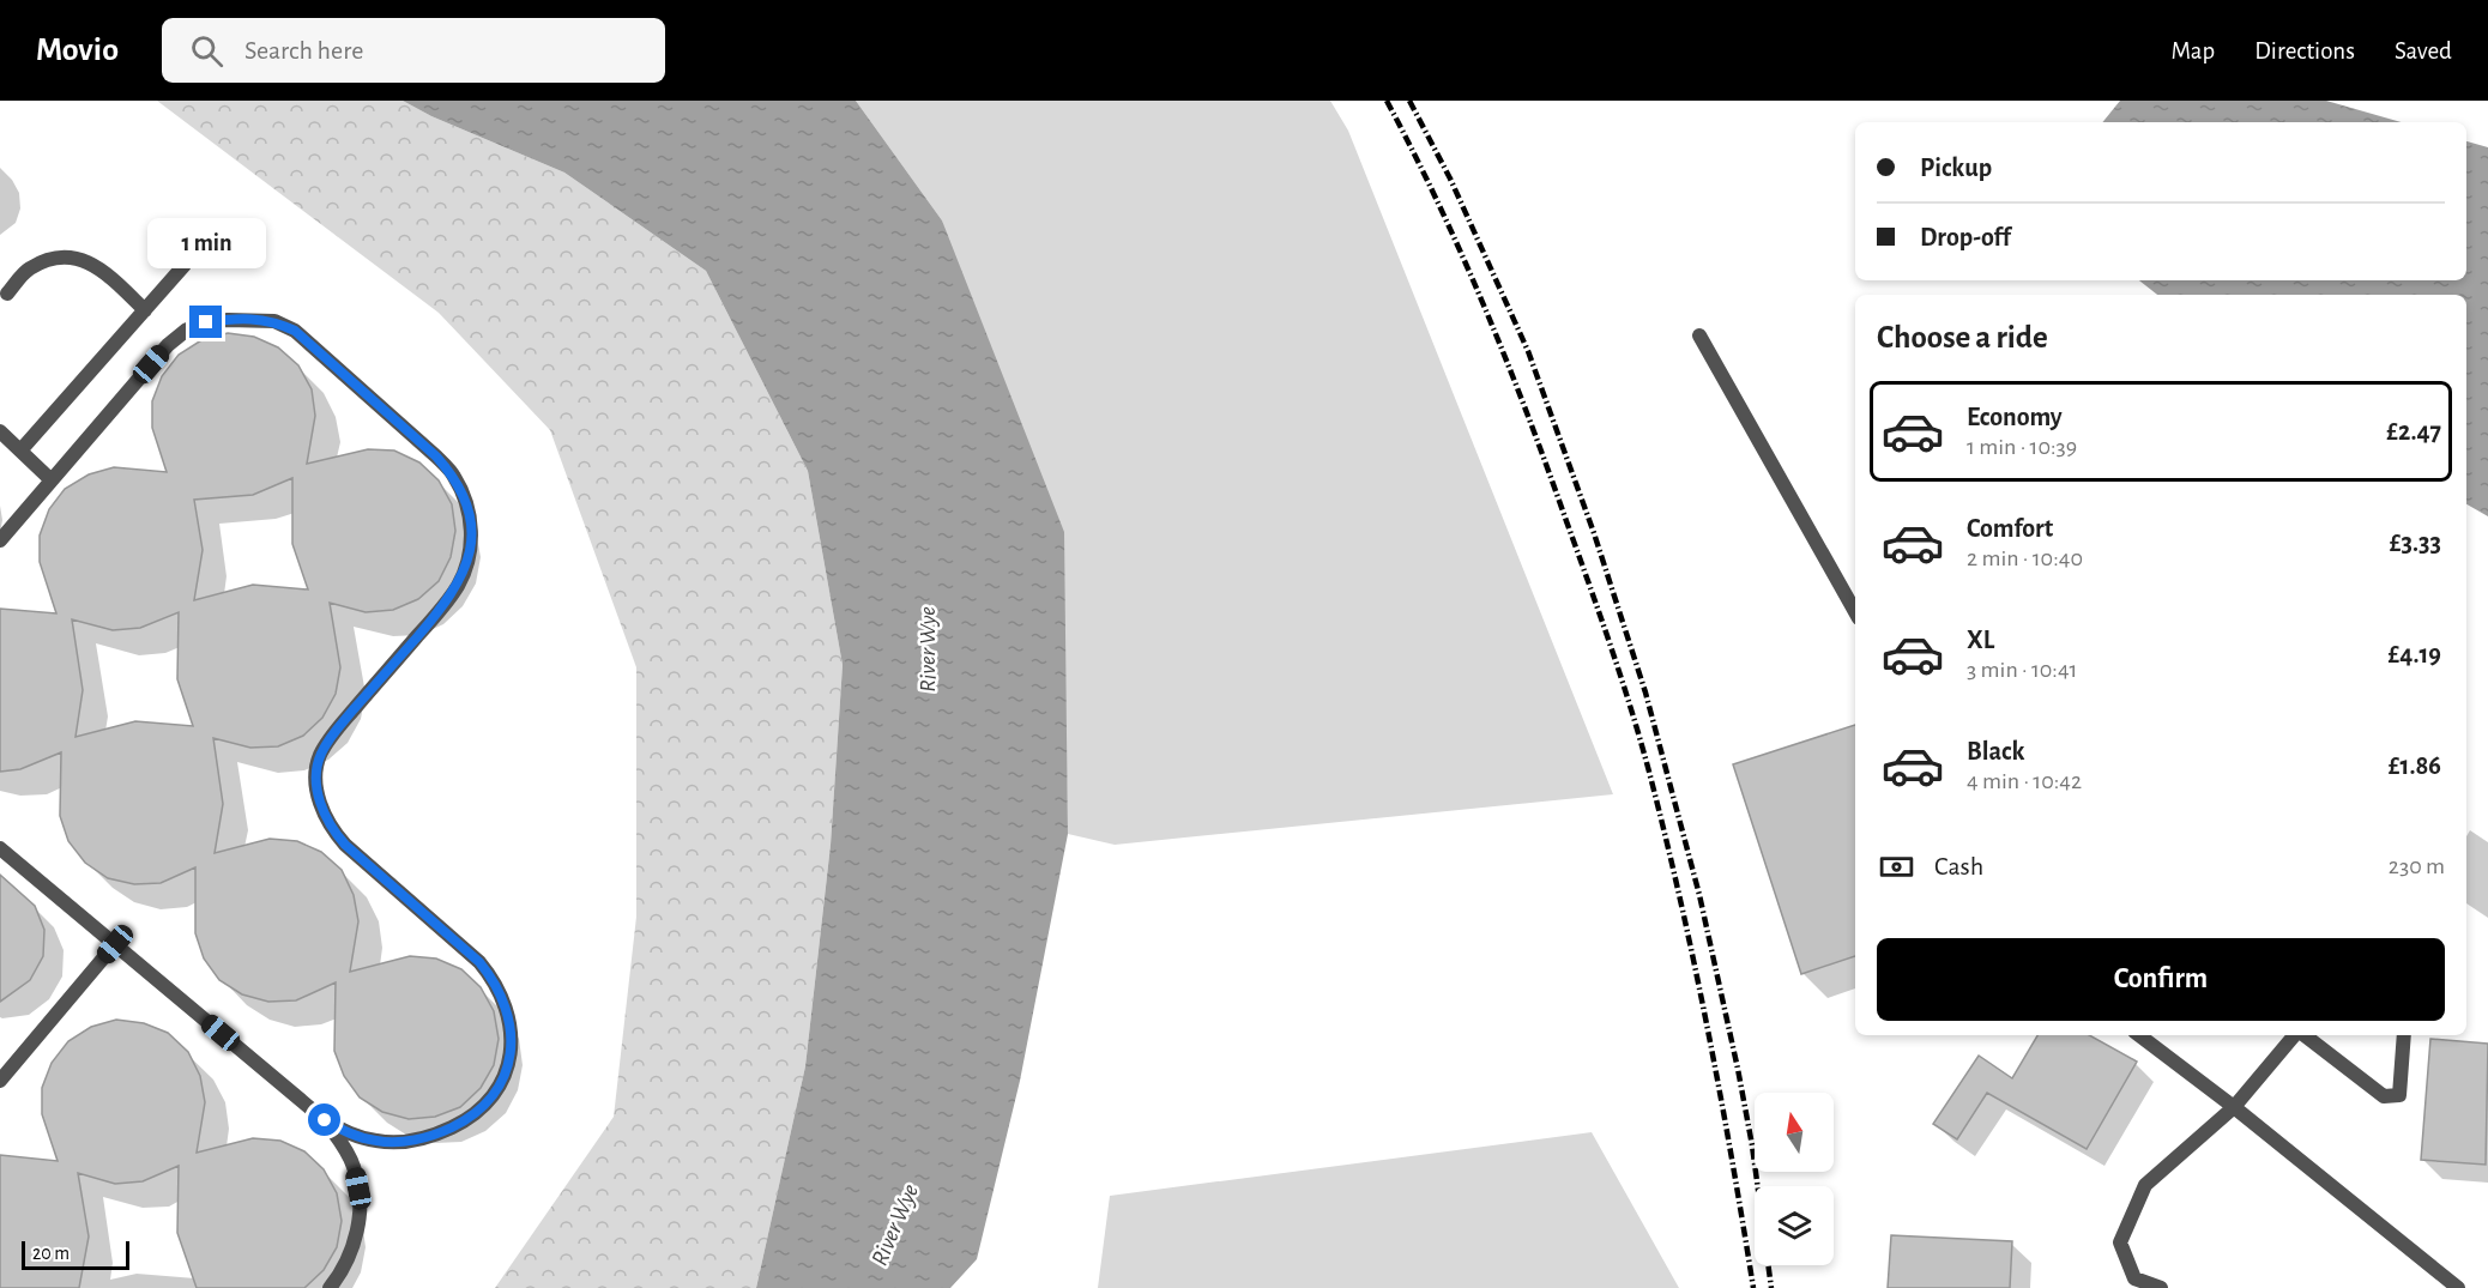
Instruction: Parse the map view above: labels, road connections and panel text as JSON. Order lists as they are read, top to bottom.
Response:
{
  "water": ["River Wye"],
  "scale_bar": "20 m",
  "north": "top",
  "page": {
    "header": "Movio",
    "search": "Search here",
    "nav": ["Map", "Directions", "Saved"],
    "banner": ["Pickup", "Drop-off"],
    "bubble": "1 min",
    "heading": "Choose a ride",
    "list": [
      {
        "name": "Economy",
        "note": "1 min · 10:39",
        "value": "£2.47"
      },
      {
        "name": "Comfort",
        "note": "2 min · 10:40",
        "value": "£3.33"
      },
      {
        "name": "XL",
        "note": "3 min · 10:41",
        "value": "£4.19"
      },
      {
        "name": "Black",
        "note": "4 min · 10:42",
        "value": "£1.86"
      }
    ],
    "pay": ["Cash", "230 m"],
    "buttons": "Confirm",
    "scale": "20 m"
  }
}
